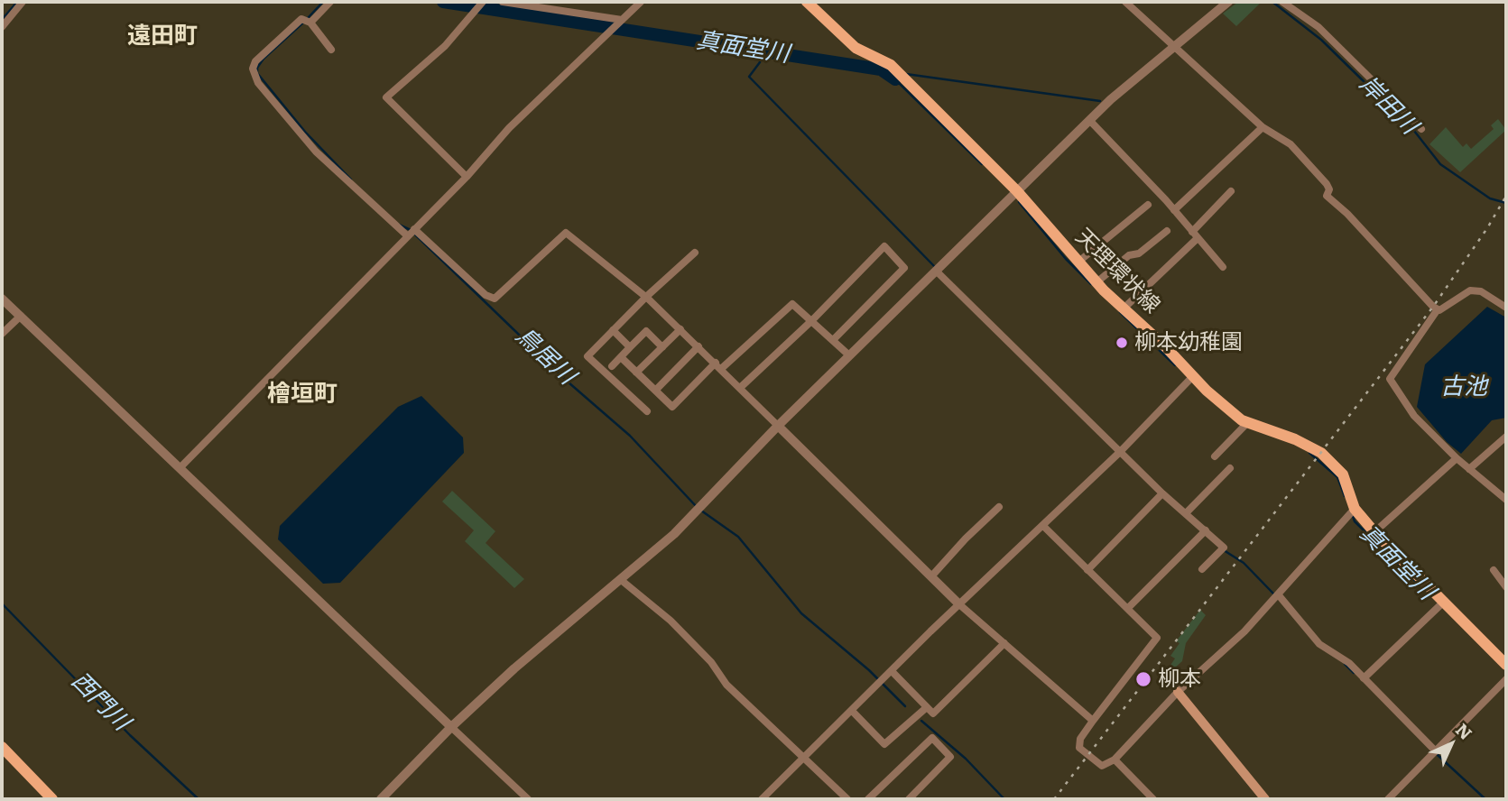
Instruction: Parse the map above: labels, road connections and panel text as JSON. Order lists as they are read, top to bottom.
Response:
{
  "streets": {
    "main road": ["天理環状線"]
  },
  "districts": ["遠田町", "檜垣町"],
  "water": [
    "真面堂川",
    "岸田川",
    "鳥居川",
    "古池",
    "西門川"
  ],
  "places": ["柳本幼稚園", "柳本"],
  "north": "top right"
}
